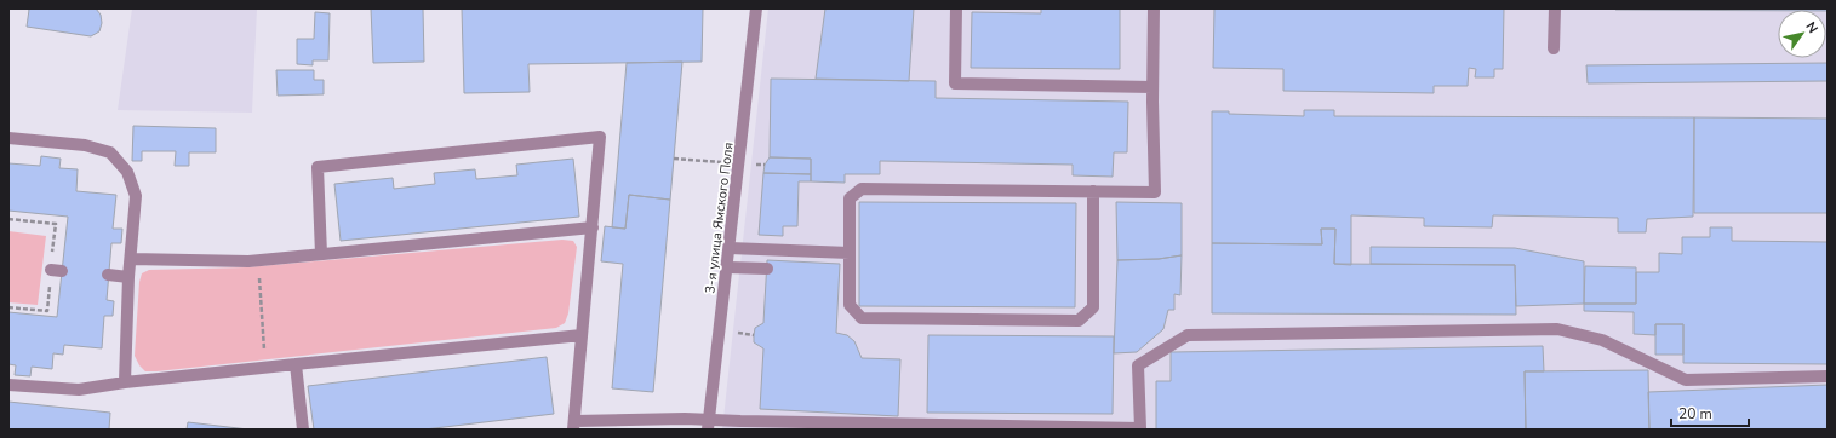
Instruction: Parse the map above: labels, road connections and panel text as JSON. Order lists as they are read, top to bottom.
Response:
{
  "streets": {
    "street": ["3-я улица Ямского Поля"]
  },
  "scale_bar": "20 m",
  "north": "top right"
}
